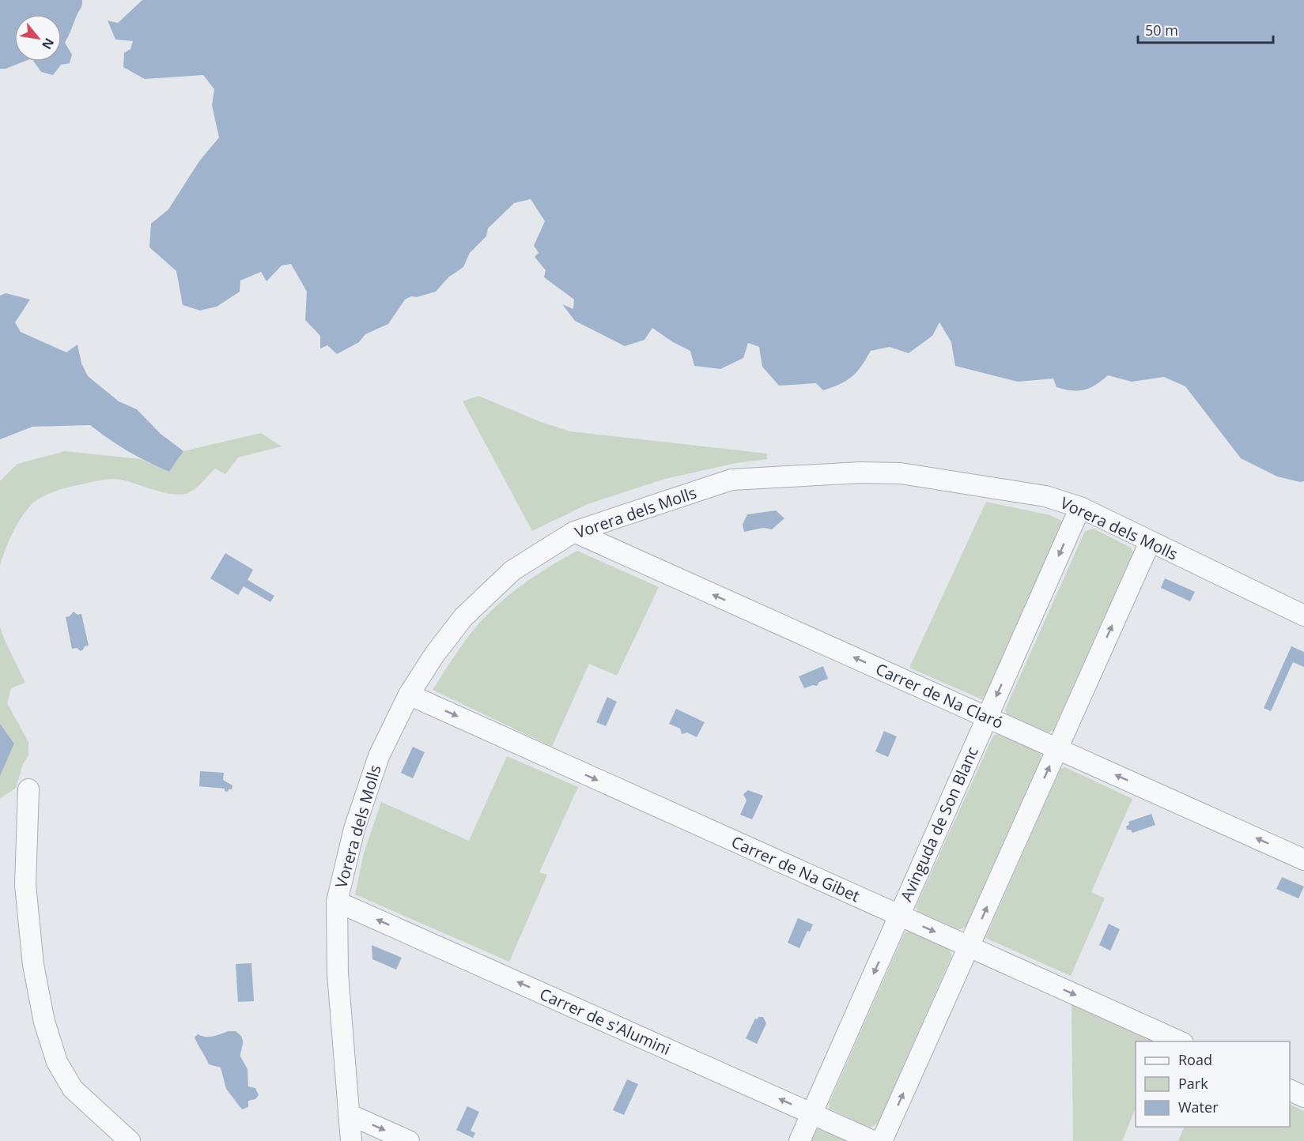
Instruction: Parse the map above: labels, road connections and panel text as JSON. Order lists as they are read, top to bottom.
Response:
{
  "streets": {
    "street": [
      "Vorera dels Molls",
      "Carrer de Na Claró",
      "Avinguda de Son Blanc",
      "Carrer de Na Gibet",
      "Carrer de s'Alumini"
    ]
  },
  "crossings": [
    ["Vorera dels Molls", "Carrer de Na Claró"],
    ["Vorera dels Molls", "Avinguda de Son Blanc"],
    ["Vorera dels Molls", "Carrer de Na Gibet"],
    ["Vorera dels Molls", "Carrer de s'Alumini"],
    ["Carrer de Na Claró", "Avinguda de Son Blanc"],
    ["Avinguda de Son Blanc", "Carrer de Na Gibet"],
    ["Avinguda de Son Blanc", "Carrer de s'Alumini"]
  ],
  "one_way": ["Carrer de Na Claró", "Carrer de Na Gibet", "Carrer de s'Alumini"],
  "legend": ["Road", "Park", "Water"],
  "scale_bar": "50 m",
  "north": "bottom right"
}
